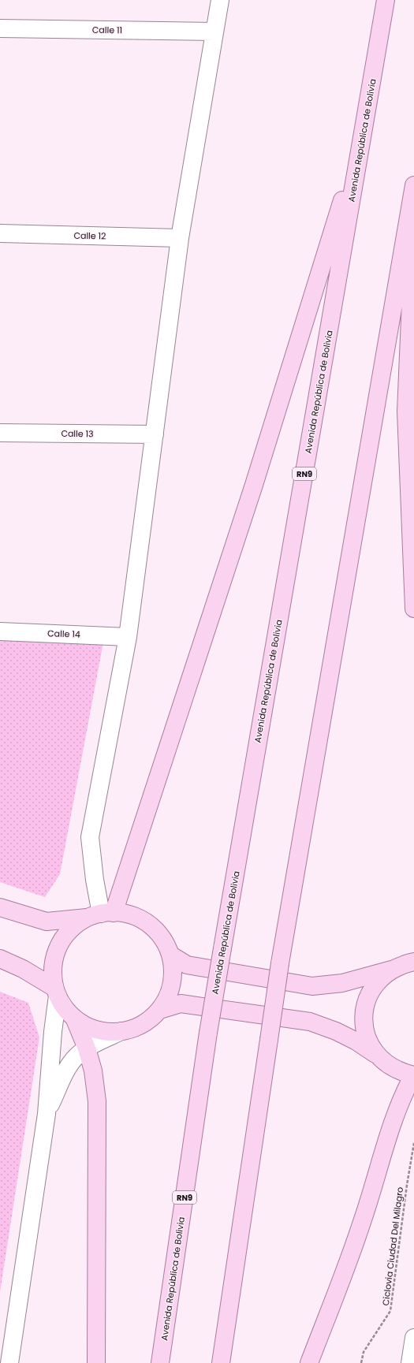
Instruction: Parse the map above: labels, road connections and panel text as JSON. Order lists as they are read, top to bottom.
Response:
{
  "streets": {
    "main road": ["Avenida República de Bolivia", "RN9"],
    "street": [
      "Calle 11",
      "Calle 12",
      "Calle 13",
      "Calle 14"
    ],
    "path": ["Ciclovia Ciudad Del Milagro"]
  }
}
